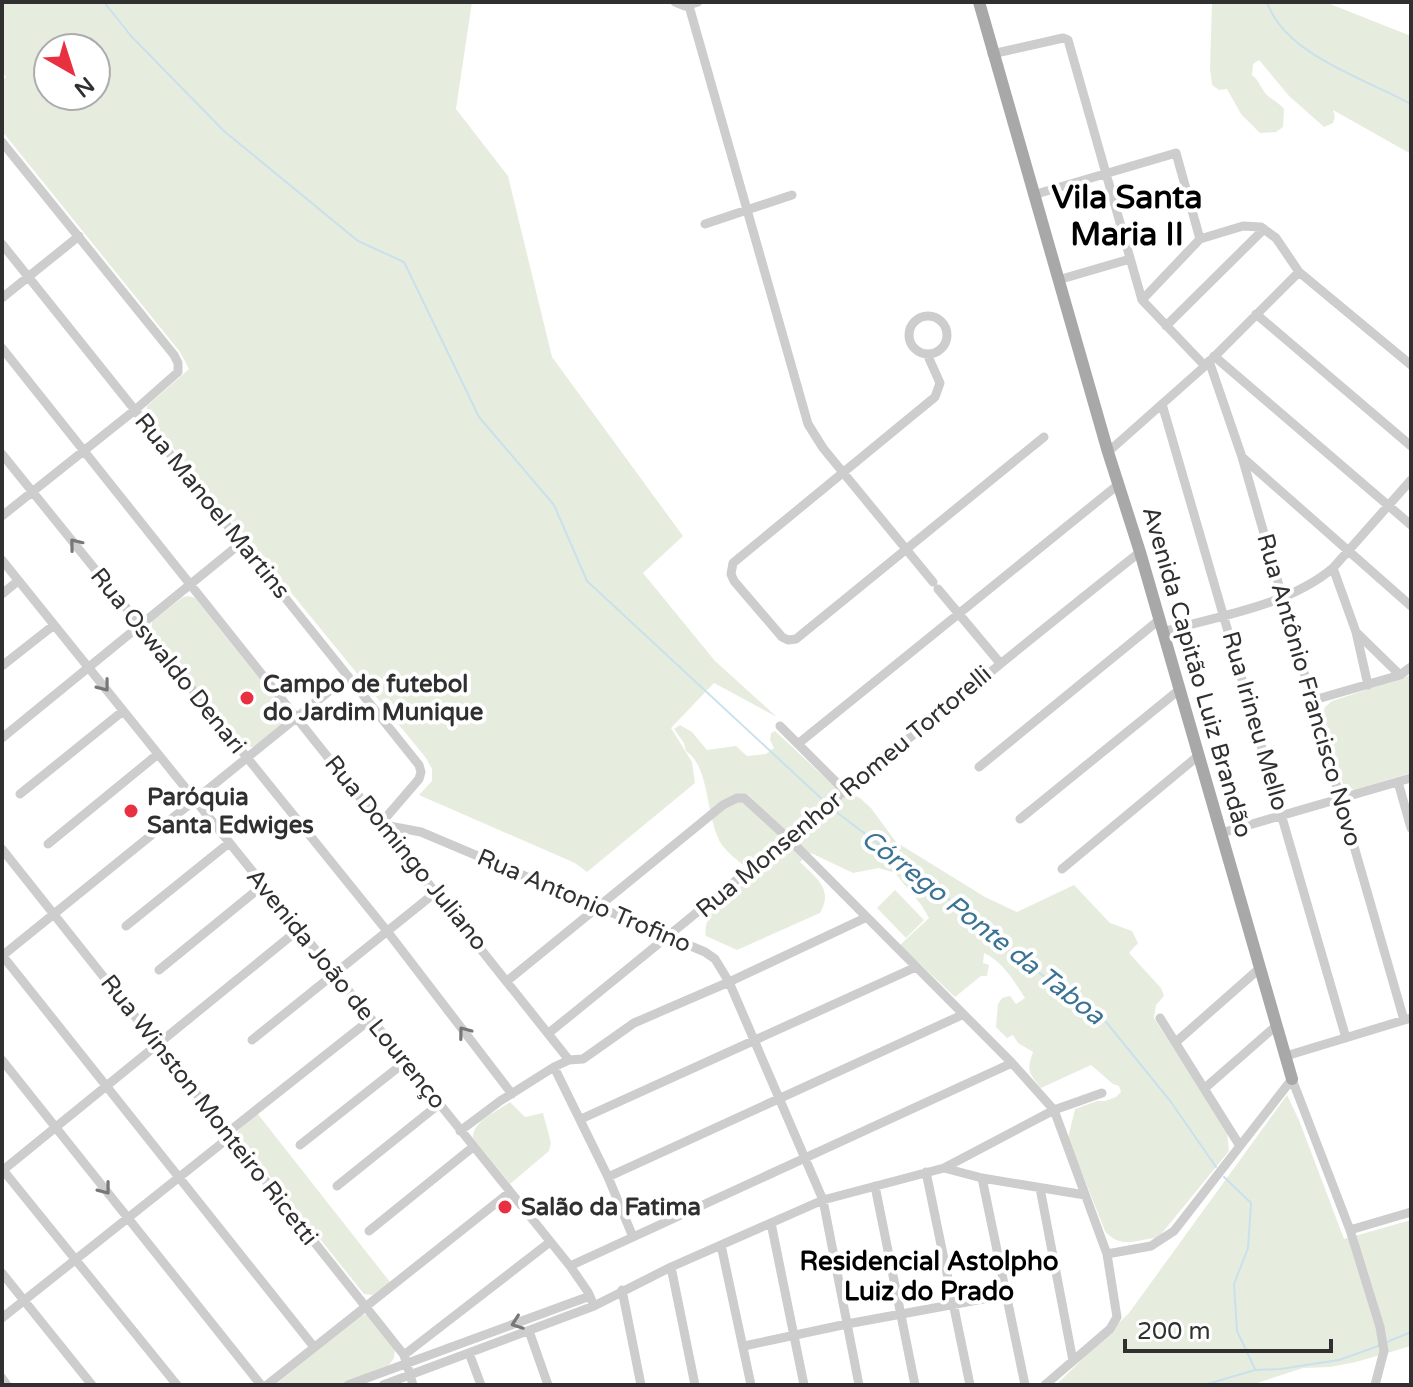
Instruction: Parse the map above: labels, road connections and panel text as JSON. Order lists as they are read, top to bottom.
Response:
{
  "streets": {
    "main road": ["Avenida Capitão Luiz Brandão"],
    "street": [
      "Rua Manoel Martins",
      "Rua Oswaldo Denari",
      "Rua Antônio Francisco Novo",
      "Rua Irineu Mello",
      "Rua Monsenhor Romeu Tortorelli",
      "Rua Domingo Juliano",
      "Rua Antonio Trofino",
      "Avenida João de Lourenço",
      "Rua Winston Monteiro Ricetti"
    ]
  },
  "crossings": [
    ["Rua Manoel Martins", "Rua Domingo Juliano"],
    ["Rua Manoel Martins", "Rua Antonio Trofino"],
    ["Avenida Capitão Luiz Brandão", "Rua Monsenhor Romeu Tortorelli"],
    ["Rua Monsenhor Romeu Tortorelli", "Rua Domingo Juliano"],
    ["Rua Monsenhor Romeu Tortorelli", "Rua Antonio Trofino"],
    ["Rua Domingo Juliano", "Rua Antonio Trofino"]
  ],
  "one_way": ["Rua Oswaldo Denari"],
  "districts": ["Vila Santa Maria II", "Residencial Astolpho Luiz do Prado"],
  "water": ["Córrego Ponte da Taboa"],
  "places": ["Campo de futebol do Jardim Munique", "Paróquia Santa Edwiges", "Salão da Fatima"],
  "scale_bar": "200 m",
  "north": "bottom right"
}
